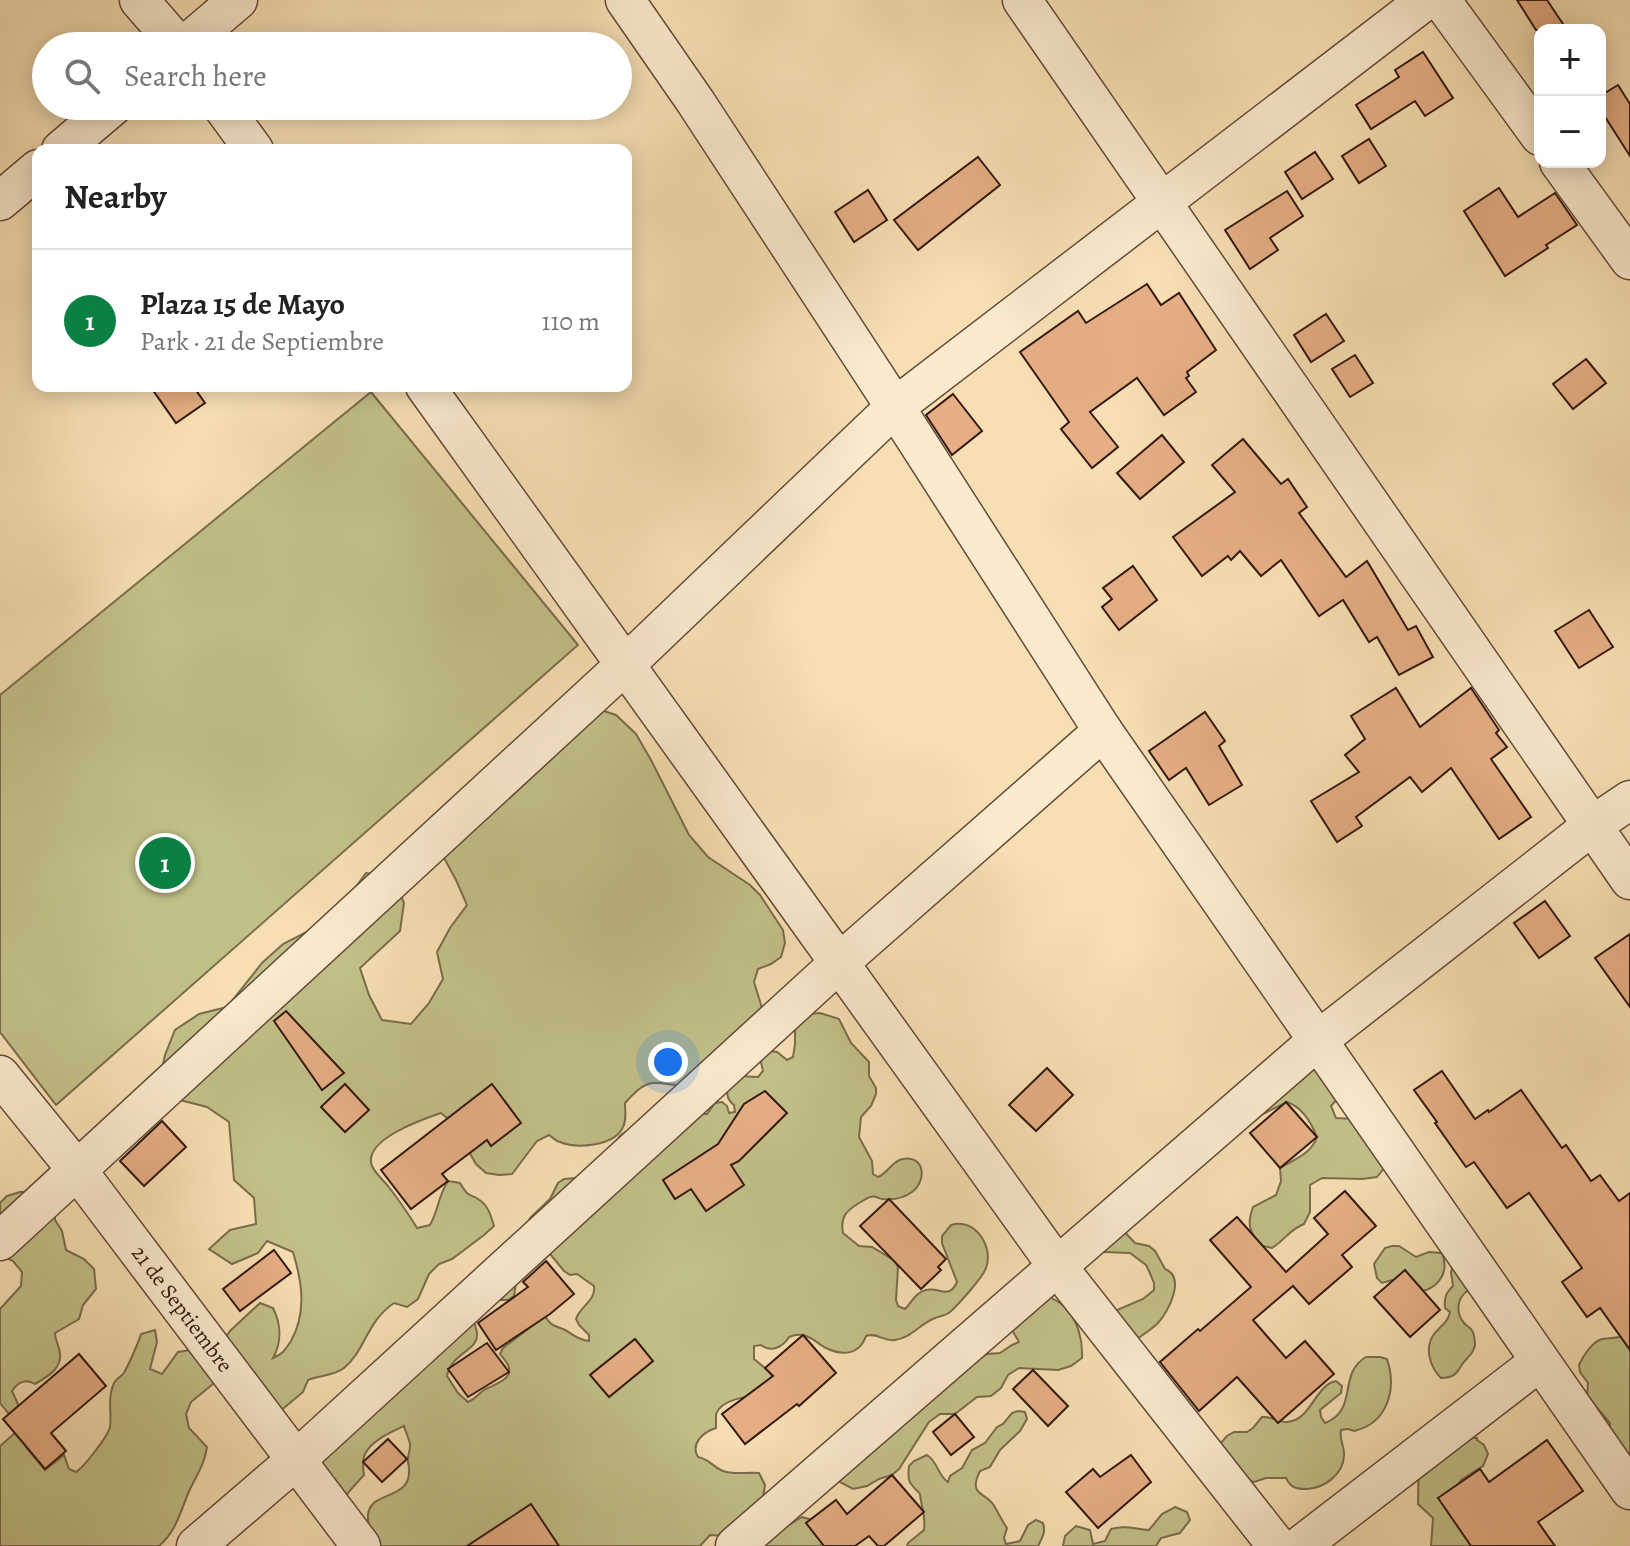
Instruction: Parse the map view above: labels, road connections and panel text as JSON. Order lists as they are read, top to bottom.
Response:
{
  "streets": {
    "street": ["21 de Septiembre"]
  },
  "page": {
    "map_buttons": ["+", "−"],
    "search": "Search here",
    "heading": "Nearby",
    "list": [
      {
        "mark": "1",
        "name": "Plaza 15 de Mayo",
        "note": "Park · 21 de Septiembre",
        "value": "110 m"
      }
    ],
    "pins": "1"
  }
}
